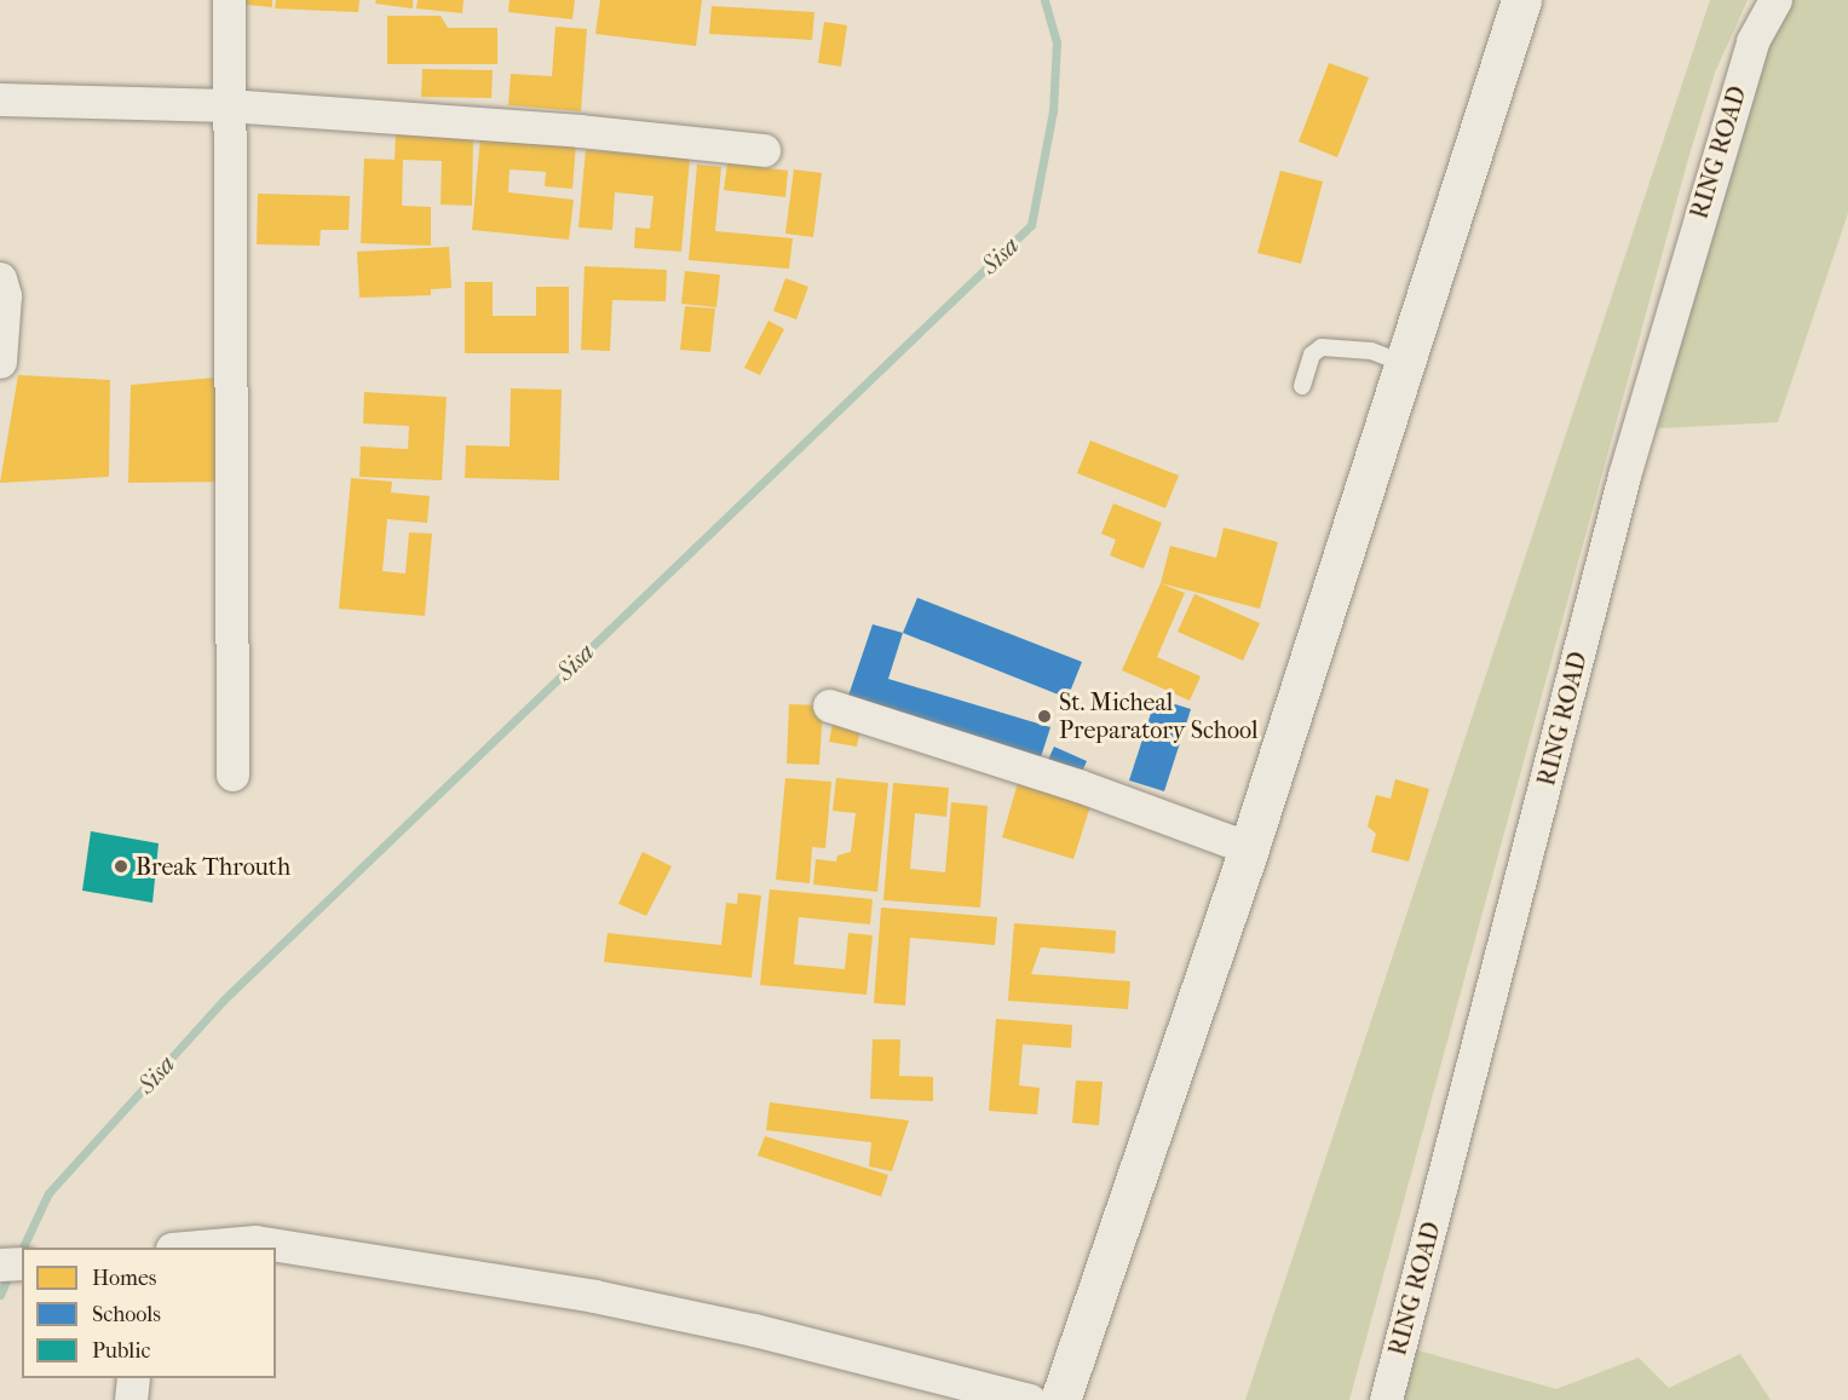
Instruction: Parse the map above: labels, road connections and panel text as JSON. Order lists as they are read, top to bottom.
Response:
{
  "streets": {
    "street": ["RING ROAD"]
  },
  "water": ["Sisa"],
  "places": ["St. Micheal Preparatory School", "Break Throuth"],
  "legend": ["Homes", "Schools", "Public"]
}
